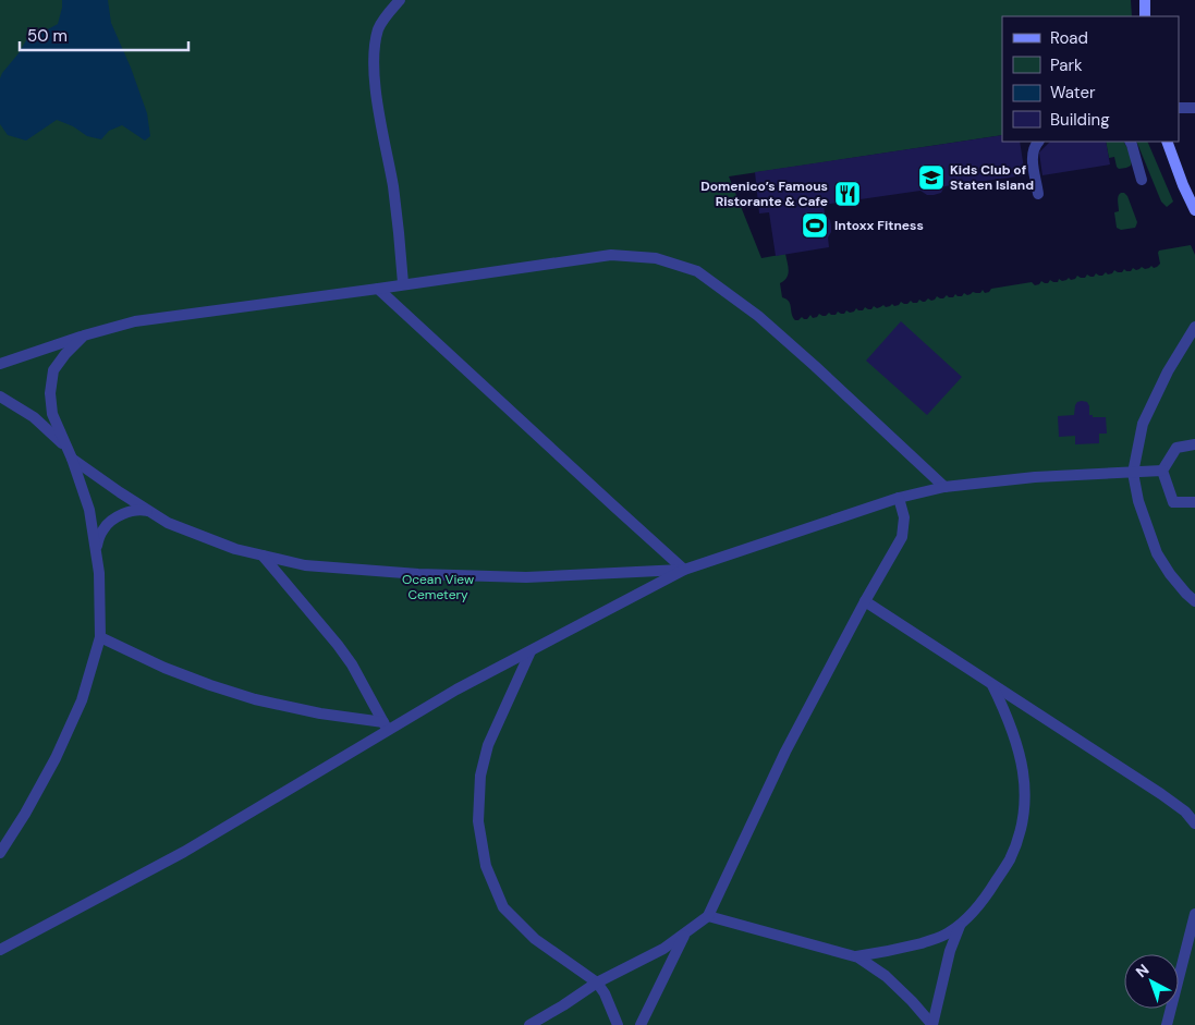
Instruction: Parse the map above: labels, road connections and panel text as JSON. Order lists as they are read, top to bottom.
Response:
{
  "parks": ["Ocean View Cemetery"],
  "places": {
    "school or university": ["Kids Club of Staten Island"],
    "restaurant": ["Domenico’s Famous Ristorante & Cafe"],
    "sports": ["Intoxx Fitness"]
  },
  "legend": [
    "Road",
    "Park",
    "Water",
    "Building"
  ],
  "scale_bar": "50 m",
  "north": "top left"
}
